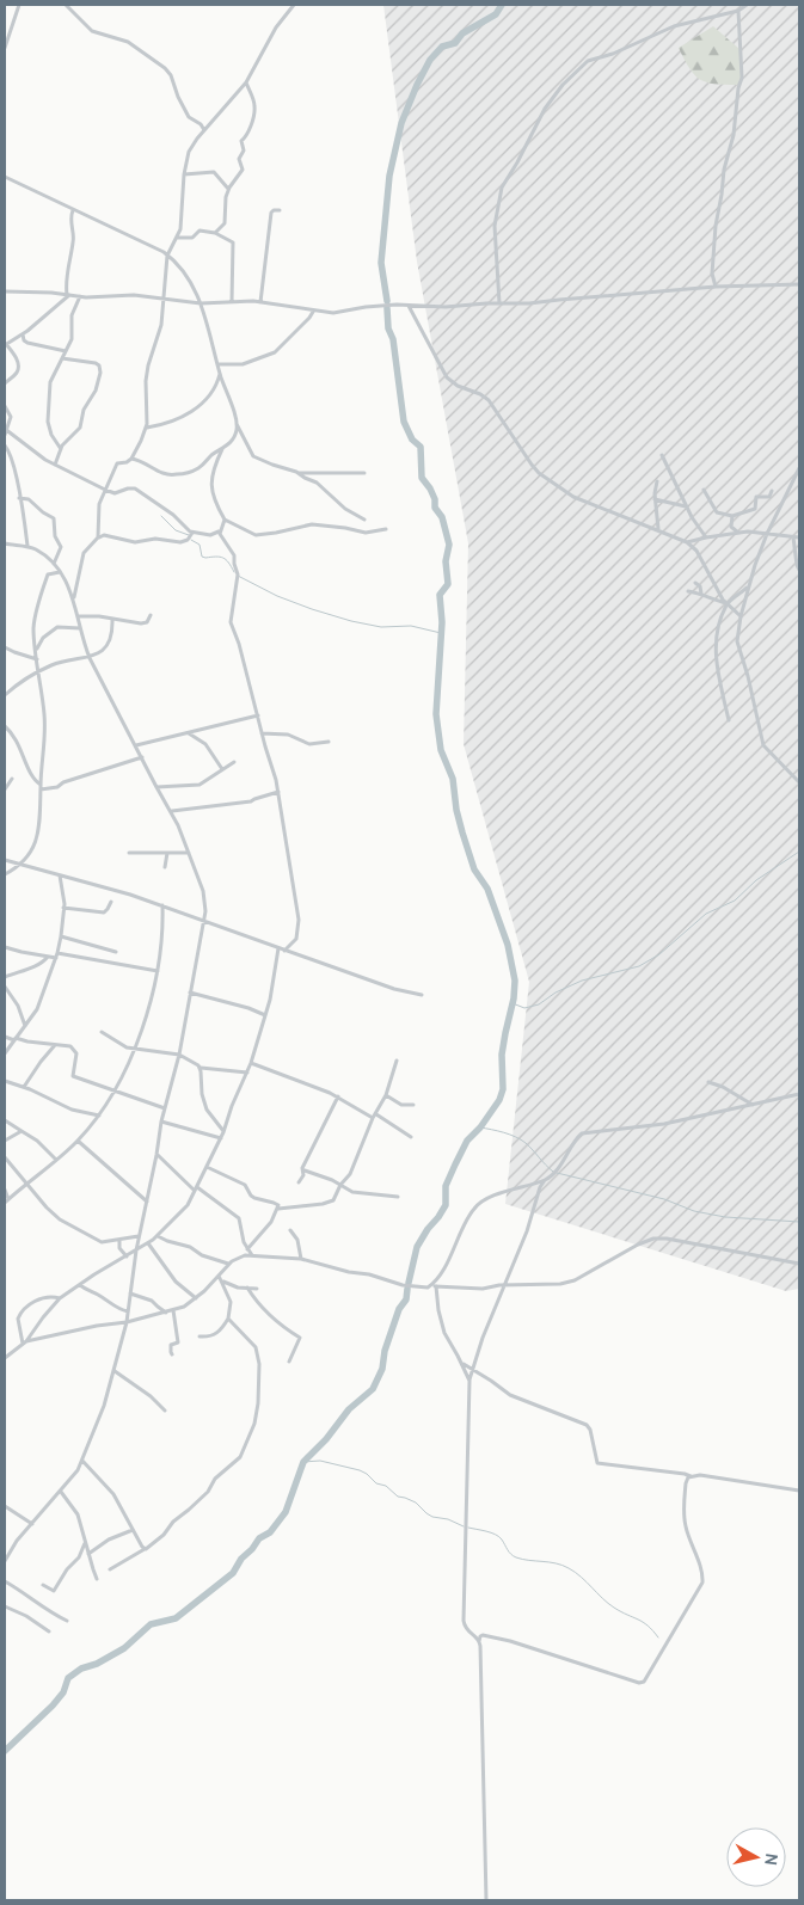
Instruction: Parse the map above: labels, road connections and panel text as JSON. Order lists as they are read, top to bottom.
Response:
{
  "north": "right"
}
